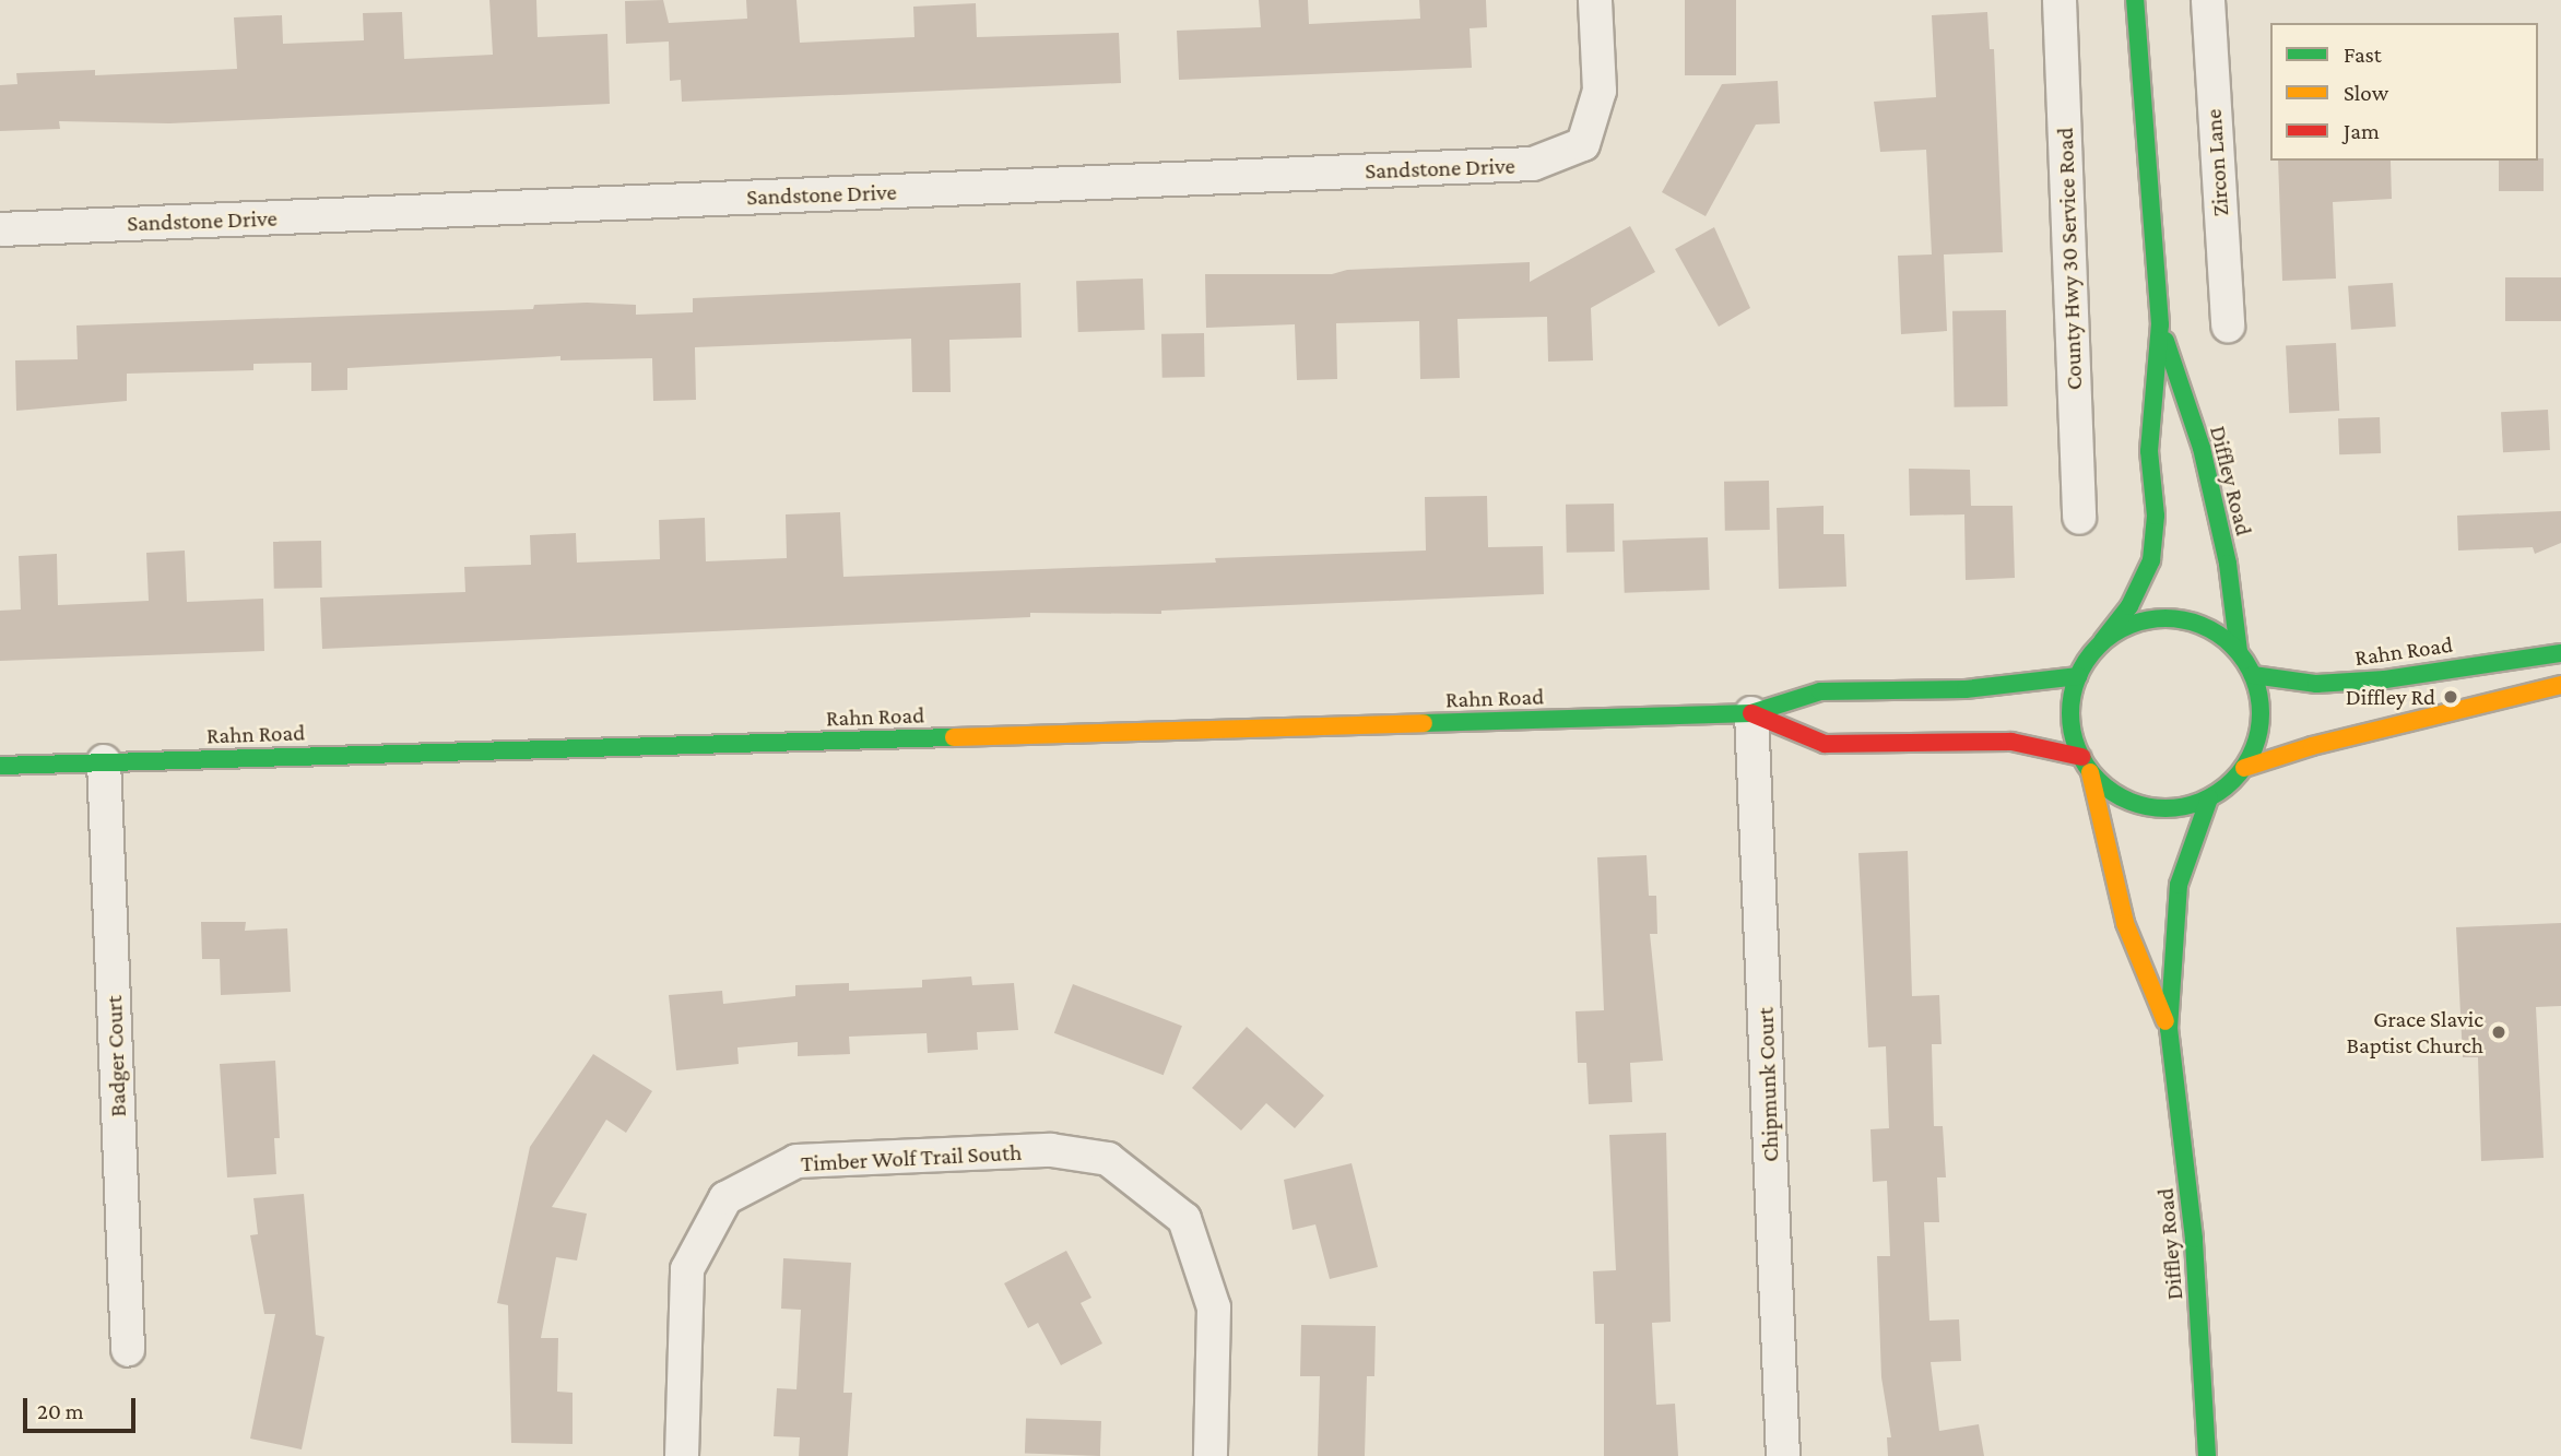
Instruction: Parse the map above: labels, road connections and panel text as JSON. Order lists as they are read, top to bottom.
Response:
{
  "streets": {
    "street": [
      "Zircon Lane",
      "Sandstone Drive",
      "County Hwy 30 Service Road",
      "Diffley Road",
      "Rahn Road",
      "Badger Court",
      "Chipmunk Court",
      "Timber Wolf Trail South"
    ]
  },
  "crossings": [
    ["Diffley Road", "Rahn Road"],
    ["Rahn Road", "Badger Court"],
    ["Rahn Road", "Chipmunk Court"]
  ],
  "places": ["Diffley Rd", "Grace Slavic Baptist Church"],
  "legend": ["Fast", "Slow", "Jam"],
  "scale_bar": "20 m"
}
